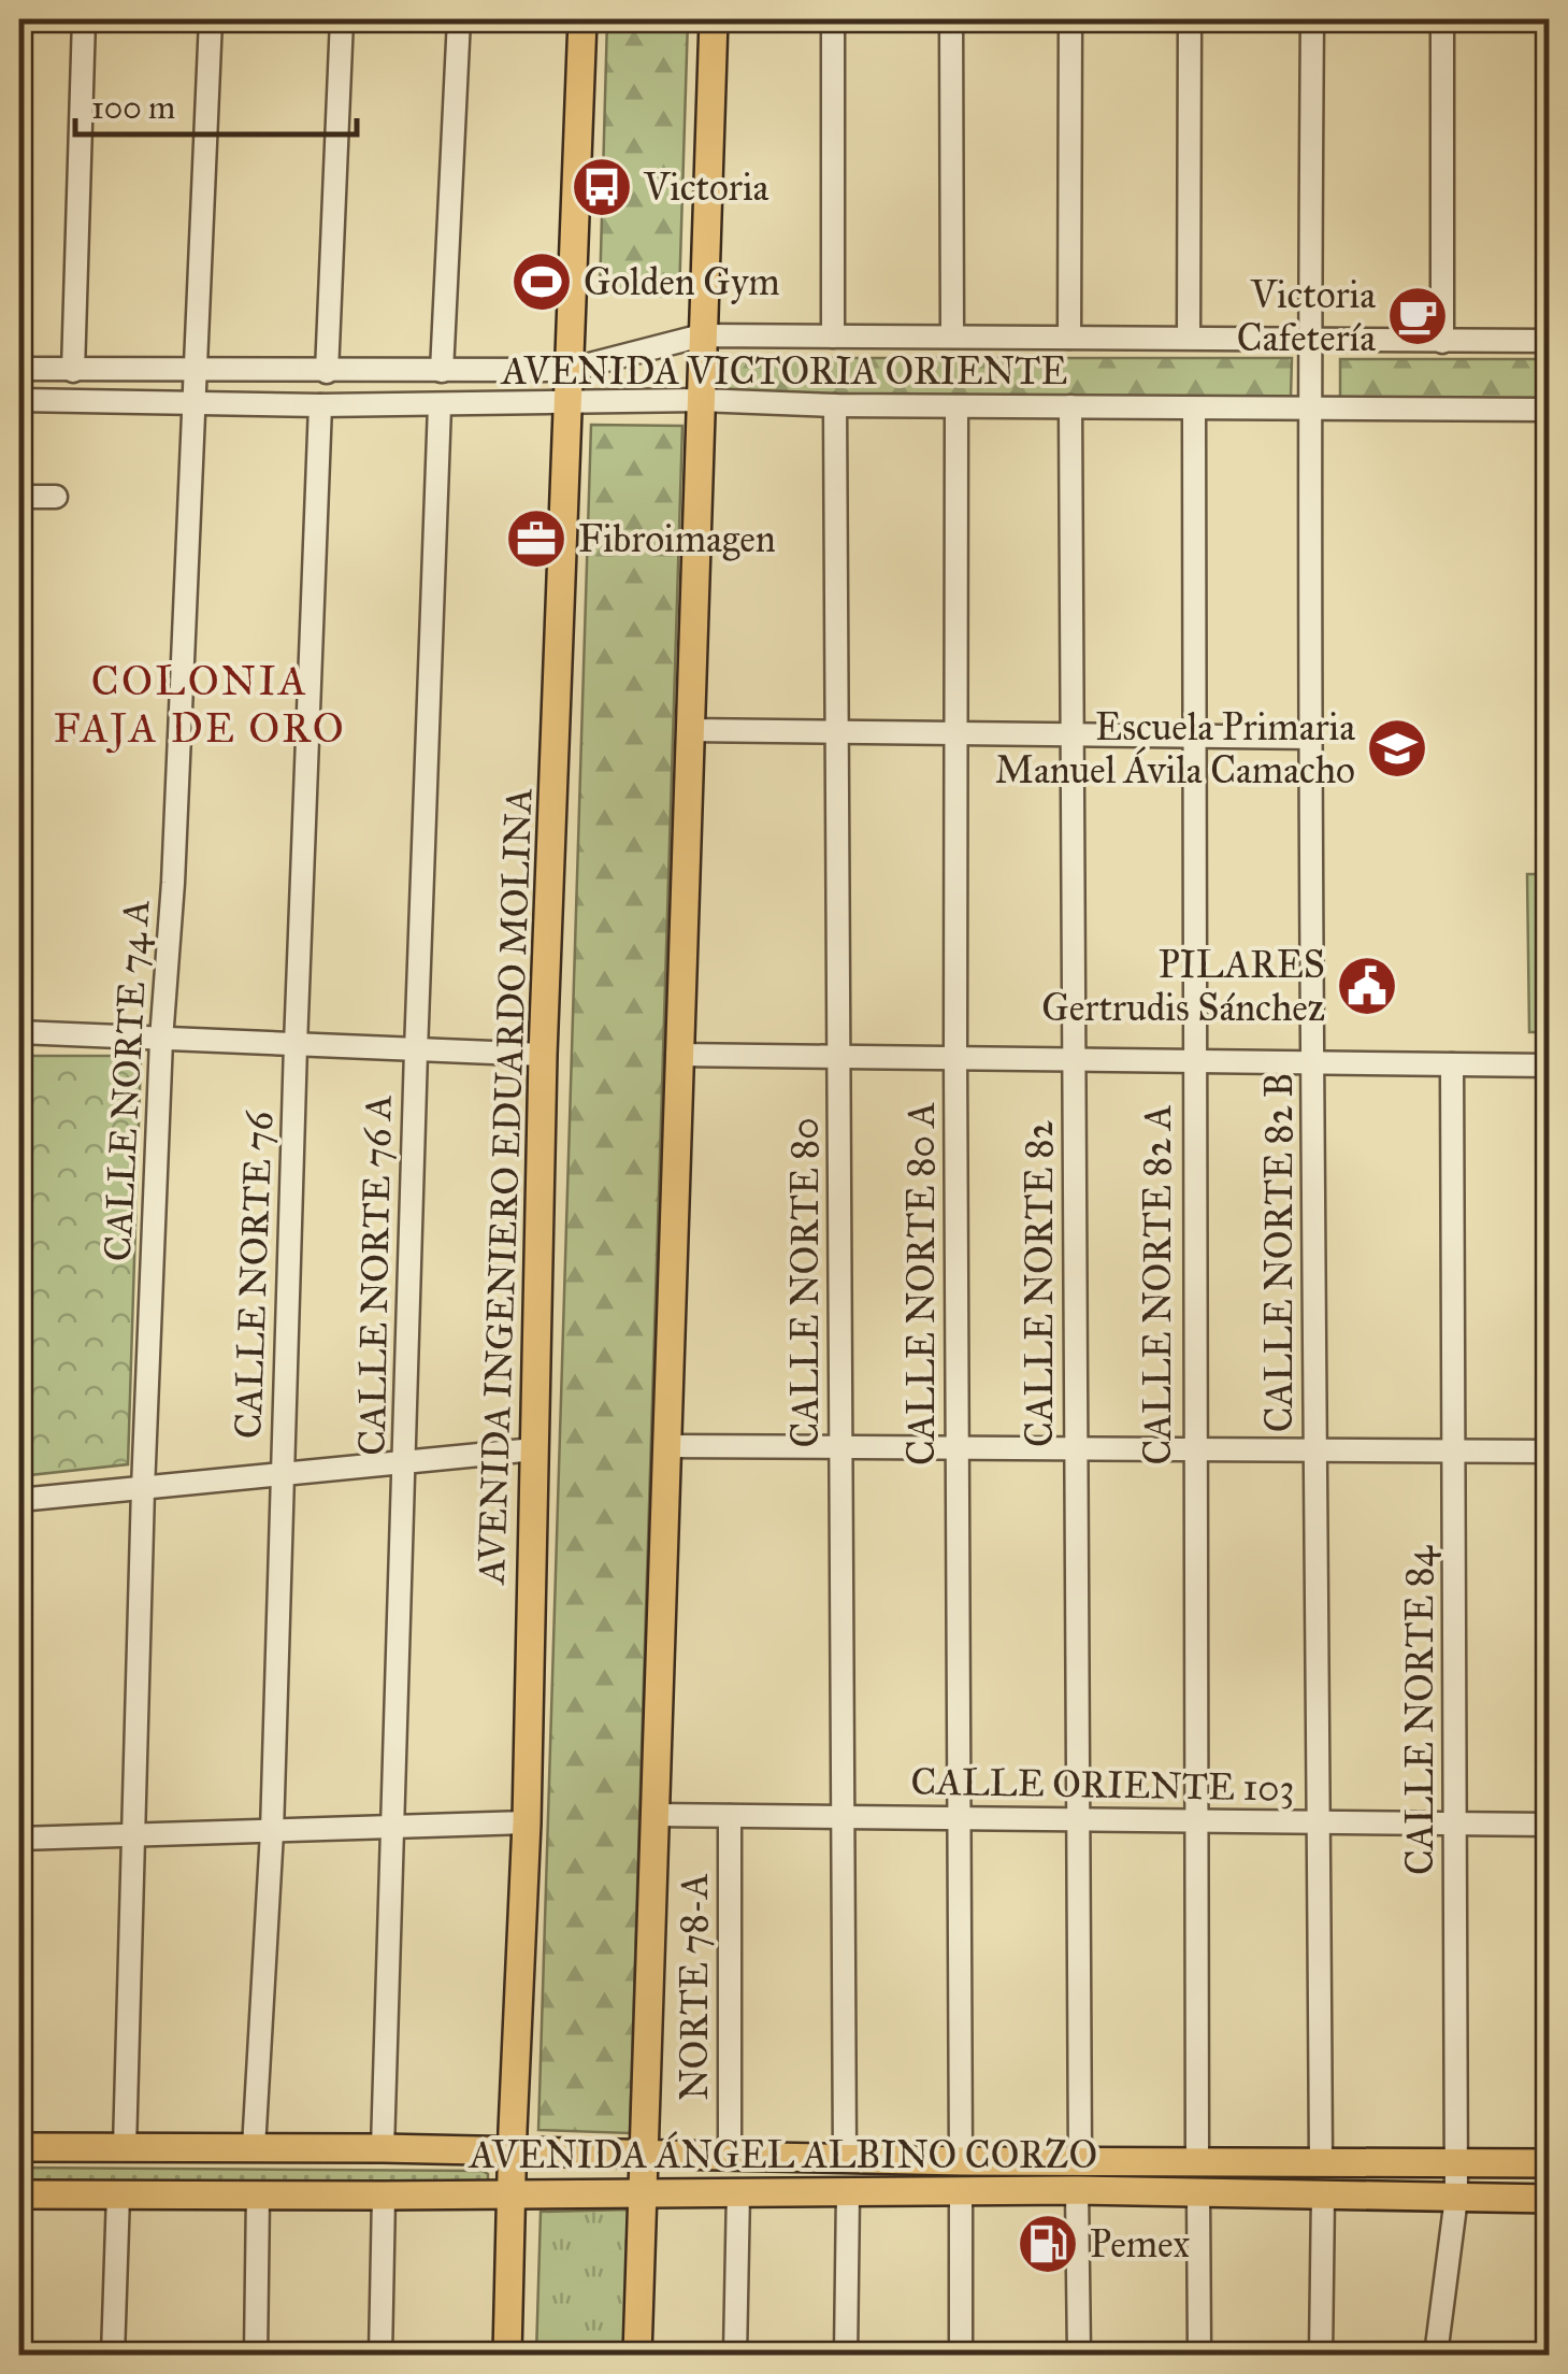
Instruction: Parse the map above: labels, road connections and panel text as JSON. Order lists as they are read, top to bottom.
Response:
{
  "streets": {
    "main road": ["AVENIDA INGENIERO EDUARDO MOLINA", "AVENIDA ÁNGEL ALBINO CORZO"],
    "street": [
      "AVENIDA VICTORIA ORIENTE",
      "CALLE NORTE 74 A",
      "CALLE NORTE 82 B",
      "CALLE NORTE 76",
      "CALLE NORTE 76 A",
      "CALLE NORTE 80",
      "CALLE NORTE 80 A",
      "CALLE NORTE 82",
      "CALLE NORTE 82 A",
      "CALLE NORTE 84",
      "CALLE ORIENTE 103",
      "NORTE 78-A"
    ]
  },
  "crossings": [
    ["AVENIDA VICTORIA ORIENTE", "CALLE NORTE 74 A"],
    ["AVENIDA VICTORIA ORIENTE", "AVENIDA INGENIERO EDUARDO MOLINA"],
    ["AVENIDA VICTORIA ORIENTE", "CALLE NORTE 82 B"],
    ["AVENIDA VICTORIA ORIENTE", "CALLE NORTE 76"],
    ["AVENIDA VICTORIA ORIENTE", "CALLE NORTE 76 A"],
    ["AVENIDA VICTORIA ORIENTE", "CALLE NORTE 80"],
    ["AVENIDA VICTORIA ORIENTE", "CALLE NORTE 80 A"],
    ["AVENIDA VICTORIA ORIENTE", "CALLE NORTE 82"],
    ["AVENIDA VICTORIA ORIENTE", "CALLE NORTE 82 A"],
    ["CALLE NORTE 74 A", "AVENIDA ÁNGEL ALBINO CORZO"],
    ["AVENIDA INGENIERO EDUARDO MOLINA", "AVENIDA ÁNGEL ALBINO CORZO"],
    ["CALLE NORTE 82 B", "CALLE ORIENTE 103"],
    ["CALLE NORTE 82 B", "AVENIDA ÁNGEL ALBINO CORZO"],
    ["CALLE NORTE 76", "AVENIDA ÁNGEL ALBINO CORZO"],
    ["CALLE NORTE 76 A", "AVENIDA ÁNGEL ALBINO CORZO"],
    ["CALLE NORTE 80", "CALLE ORIENTE 103"],
    ["CALLE NORTE 80", "AVENIDA ÁNGEL ALBINO CORZO"],
    ["CALLE NORTE 80 A", "CALLE ORIENTE 103"],
    ["CALLE NORTE 80 A", "AVENIDA ÁNGEL ALBINO CORZO"],
    ["CALLE NORTE 82", "CALLE ORIENTE 103"],
    ["CALLE NORTE 82", "AVENIDA ÁNGEL ALBINO CORZO"],
    ["CALLE NORTE 82 A", "CALLE ORIENTE 103"],
    ["CALLE NORTE 82 A", "AVENIDA ÁNGEL ALBINO CORZO"],
    ["CALLE NORTE 84", "CALLE ORIENTE 103"],
    ["CALLE NORTE 84", "AVENIDA ÁNGEL ALBINO CORZO"],
    ["CALLE ORIENTE 103", "NORTE 78-A"],
    ["NORTE 78-A", "AVENIDA ÁNGEL ALBINO CORZO"]
  ],
  "districts": ["COLONIA FAJA DE ORO"],
  "places": {
    "bus stop": ["Victoria"],
    "sports": ["Golden Gym"],
    "cafe": ["Victoria Cafetería"],
    "office": ["Fibroimagen"],
    "school or university": ["Escuela Primaria Manuel Ávila Camacho"],
    "public building": ["PILARES Gertrudis Sánchez"],
    "fuel station": ["Pemex"]
  },
  "scale_bar": "100 m"
}
